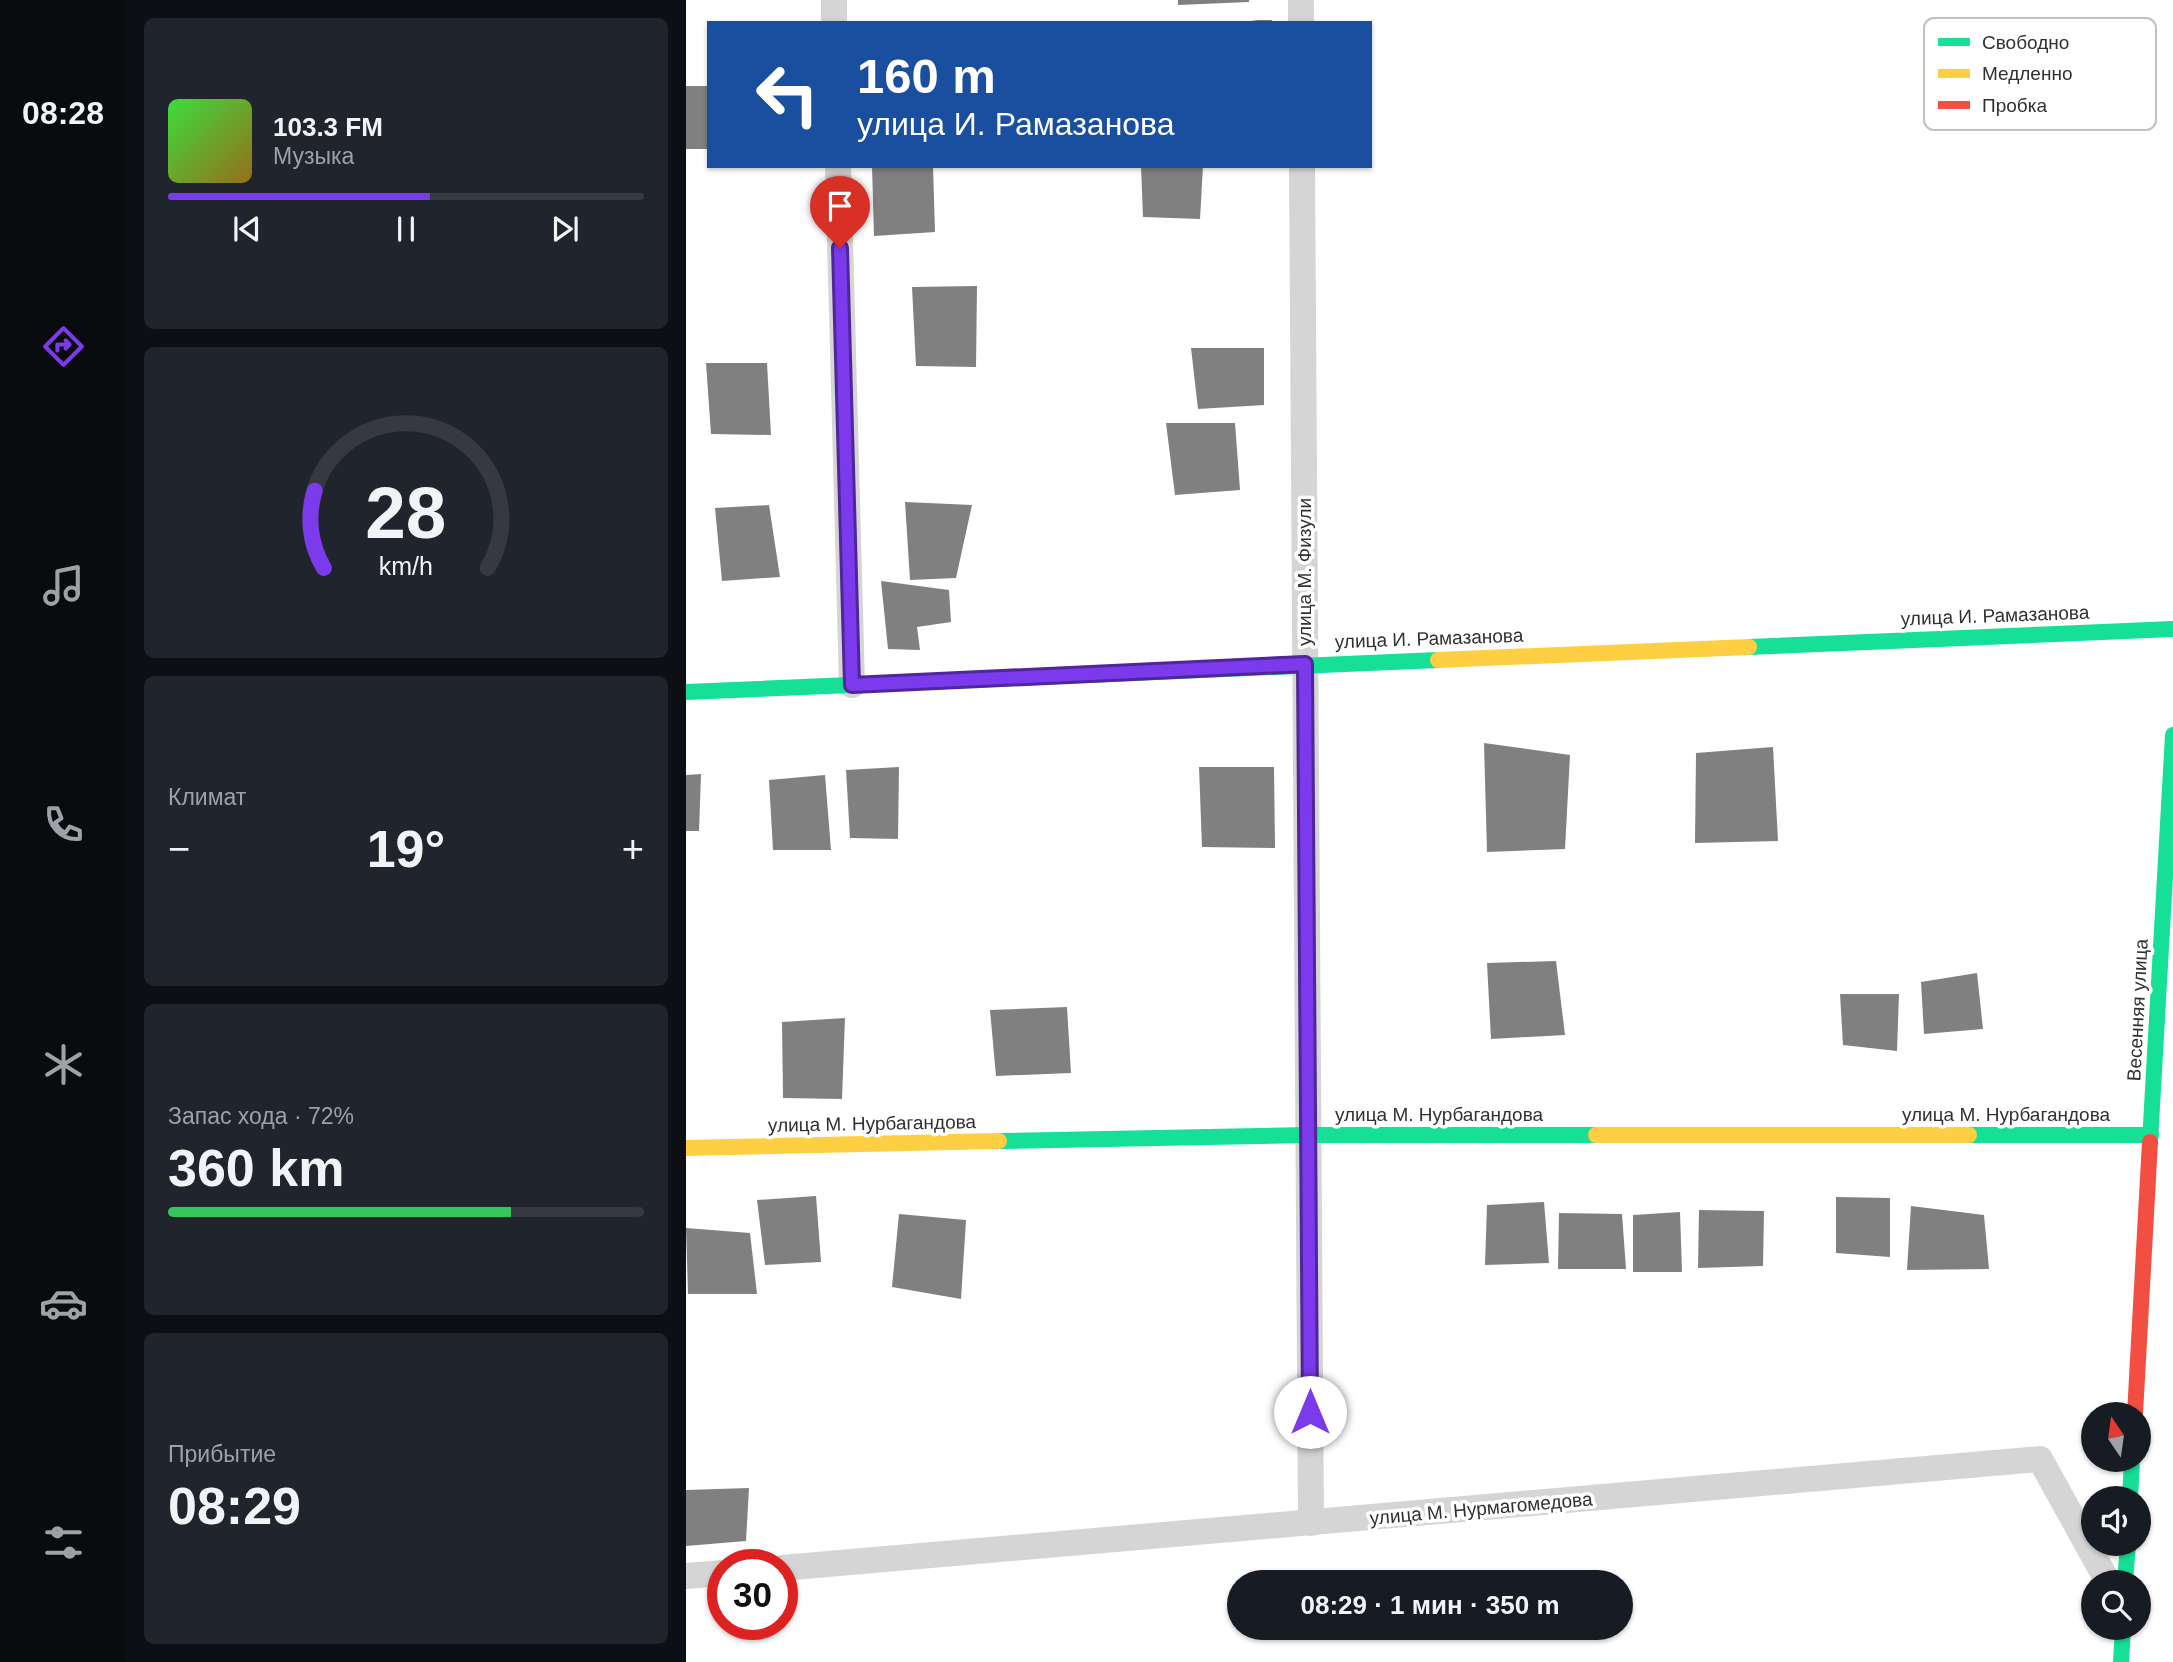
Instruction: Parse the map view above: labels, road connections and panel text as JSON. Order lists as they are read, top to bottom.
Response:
{
  "streets": {
    "street": [
      "улица М. Физули",
      "улица И. Рамазанова",
      "Весенняя улица",
      "улица М. Нурбагандова",
      "улица М. Нурмагомедова"
    ]
  },
  "crossings": [
    ["улица М. Физули", "улица И. Рамазанова"],
    ["улица М. Физули", "улица М. Нурбагандова"],
    ["улица М. Физули", "улица М. Нурмагомедова"],
    ["Весенняя улица", "улица М. Нурбагандова"]
  ],
  "legend": ["Свободно", "Медленно", "Пробка"],
  "north": "top",
  "page": {
    "tabs": "08:28",
    "turn": ["160 m", "улица И. Рамазанова"],
    "song": ["103.3 FM", "Музыка"],
    "tile": [
      "Климат",
      ["Запас хода · 72%", "360 km"],
      ["Прибытие", "08:29"]
    ],
    "heat": ["−", "19°", "+"],
    "limit": "30",
    "trip": "08:29 · 1 мин · 350 m",
    "gauge": ["28", "km/h"]
  }
}
